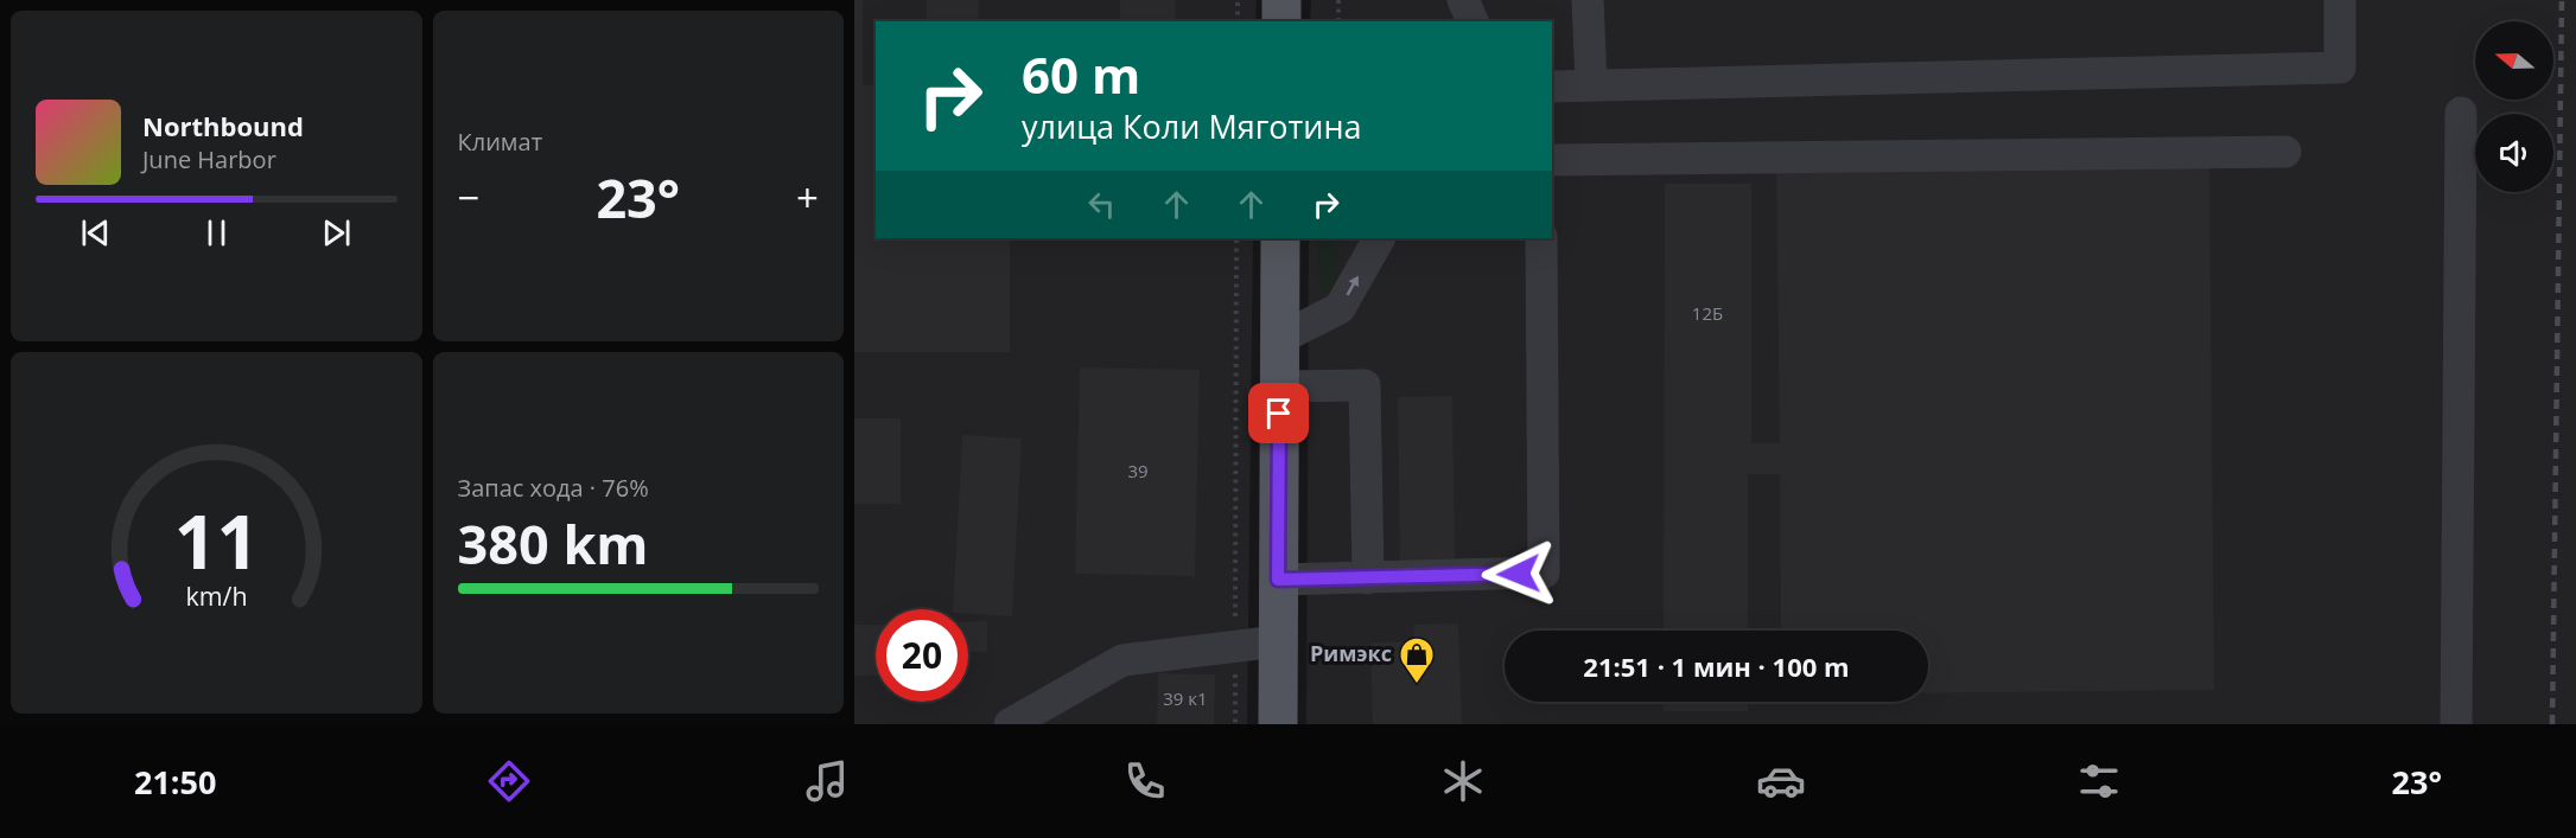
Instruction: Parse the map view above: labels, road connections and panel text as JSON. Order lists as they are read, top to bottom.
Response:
{
  "places": {
    "shop": ["Римэкс"]
  },
  "house_numbers": ["12Б", "39", "39 к1"],
  "north": "left",
  "page": {
    "tile": [
      "Климат",
      ["Запас хода · 76%", "380 km"]
    ],
    "turn": ["60 m", "улица Коли Мяготина"],
    "song": ["Northbound", "June Harbor"],
    "heat": ["−", "23°", "+"],
    "limit": "20",
    "trip": "21:51 · 1 мин · 100 m",
    "tabs": ["21:50", "23°"],
    "gauge": ["11", "km/h"]
  }
}
